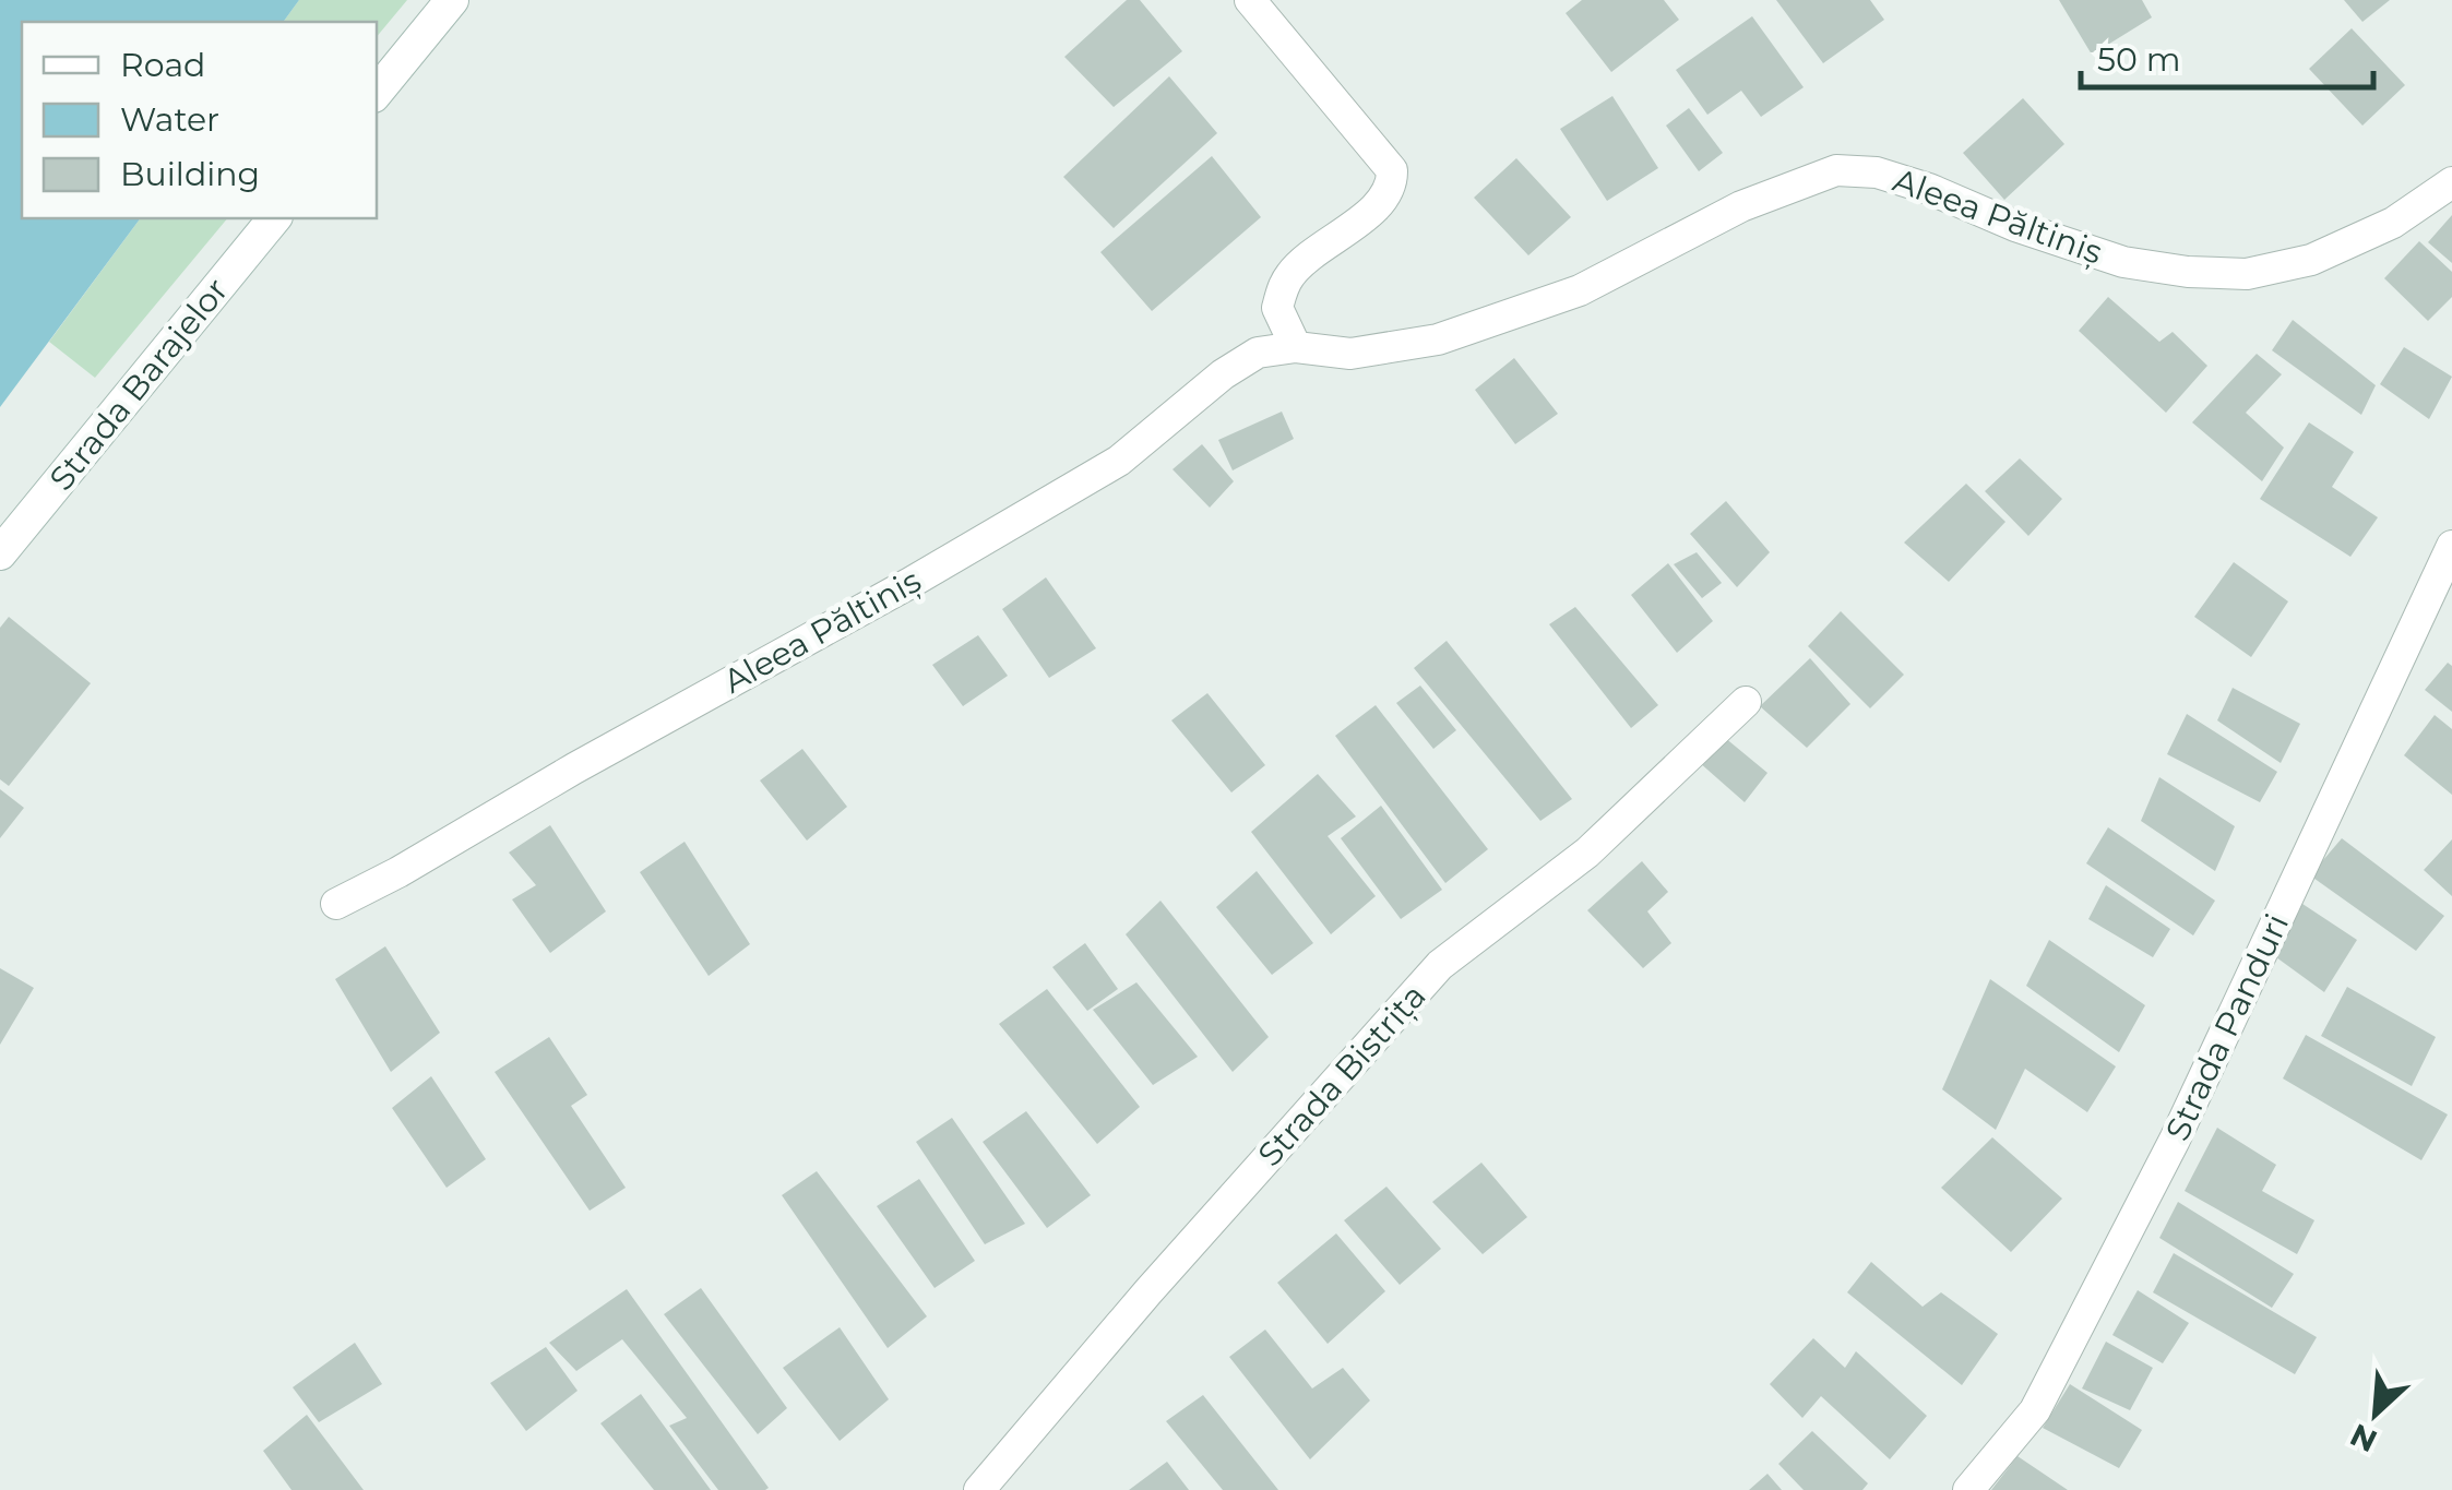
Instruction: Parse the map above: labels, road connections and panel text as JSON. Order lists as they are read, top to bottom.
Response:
{
  "streets": {
    "main road": ["Strada Barajelor"],
    "street": ["Aleea Păltiniș", "Strada Panduri", "Strada Bistrița"]
  },
  "legend": ["Road", "Water", "Building"],
  "scale_bar": "50 m",
  "north": "bottom left"
}
